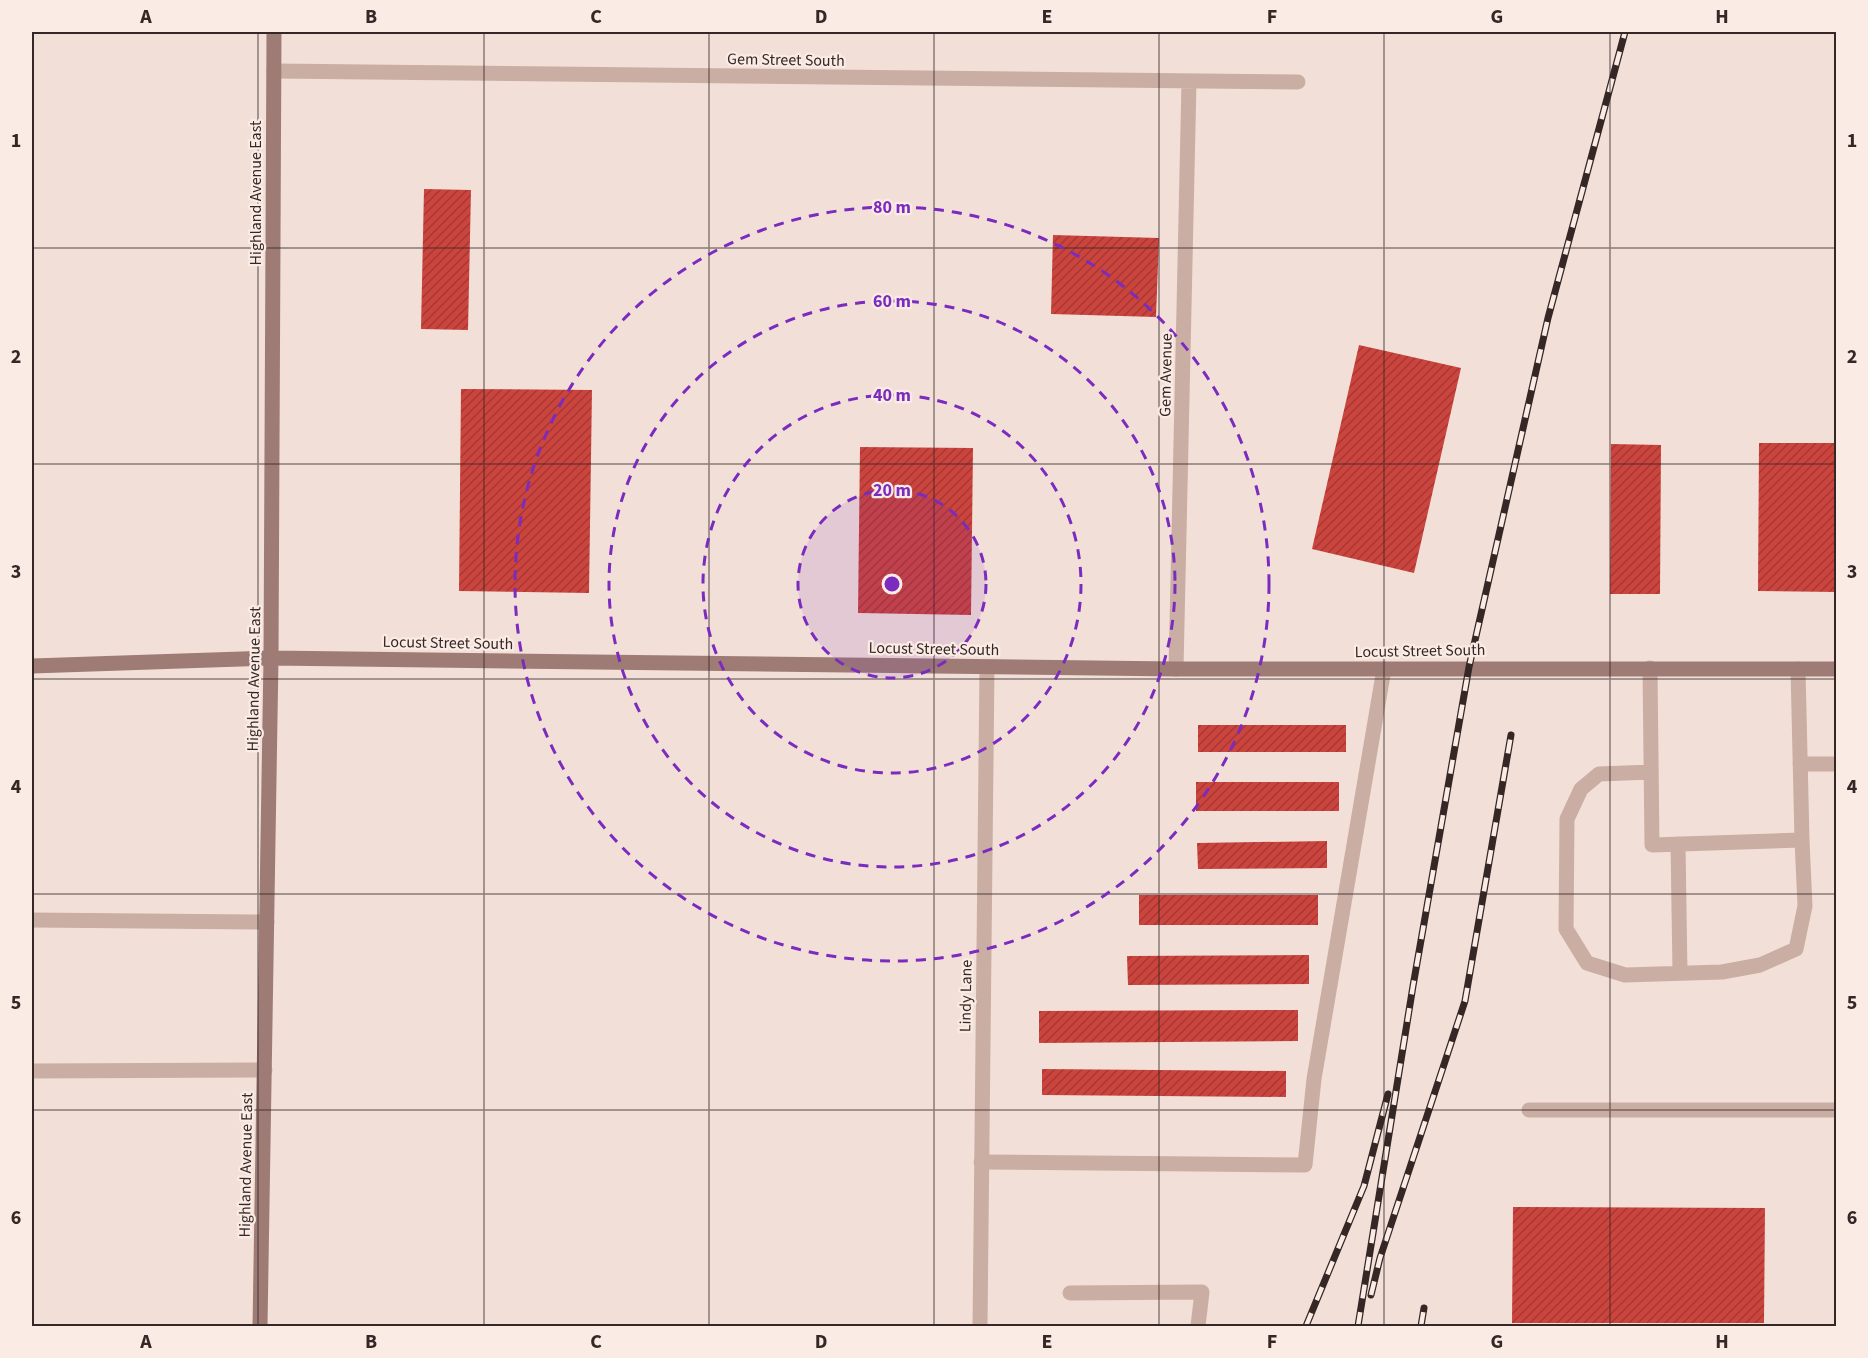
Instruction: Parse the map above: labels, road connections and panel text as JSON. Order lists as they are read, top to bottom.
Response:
{
  "streets": {
    "street": [
      "Gem Street South",
      "Highland Avenue East",
      "Gem Avenue",
      "Locust Street South",
      "Lindy Lane"
    ]
  },
  "crossings": [
    ["Gem Street South", "Highland Avenue East"],
    ["Gem Street South", "Gem Avenue"],
    ["Highland Avenue East", "Locust Street South"],
    ["Gem Avenue", "Locust Street South"],
    ["Locust Street South", "Lindy Lane"]
  ],
  "grid": {
    "columns": [
      "A",
      "B",
      "C",
      "D",
      "E",
      "F",
      "G",
      "H"
    ],
    "rows": [
      "1",
      "2",
      "3",
      "4",
      "5",
      "6"
    ]
  },
  "rings": [
    "80 m",
    "60 m",
    "40 m",
    "20 m"
  ]
}
